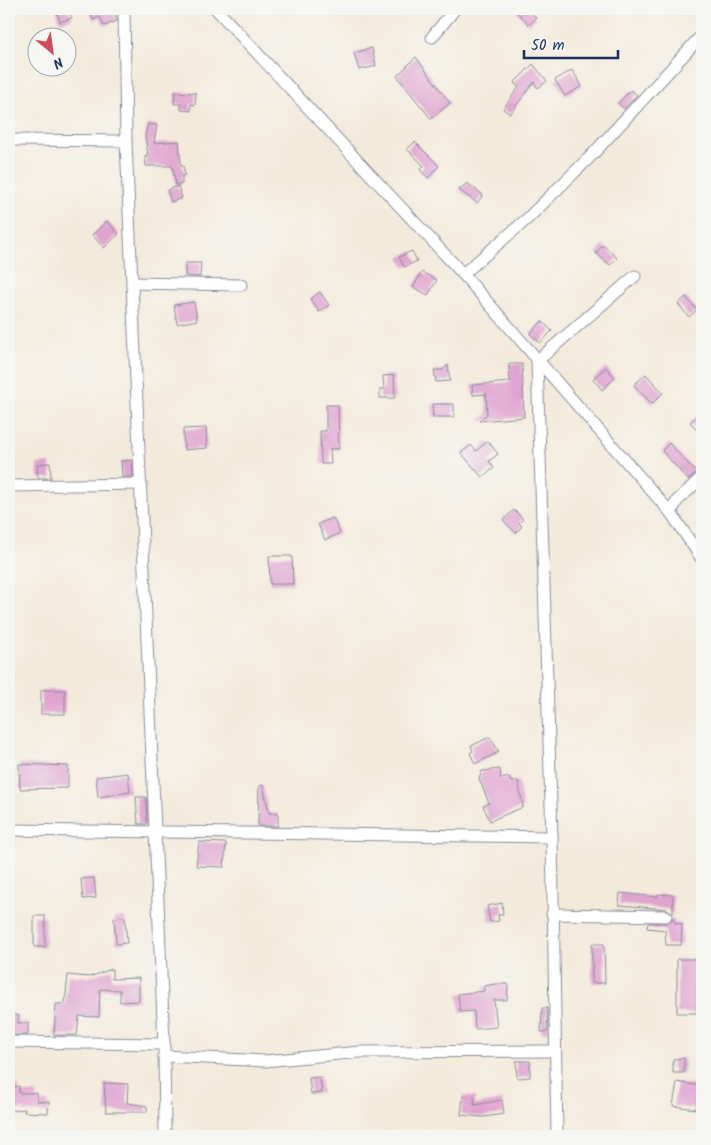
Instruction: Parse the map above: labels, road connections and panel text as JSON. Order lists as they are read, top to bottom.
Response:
{
  "scale_bar": "50 m",
  "north": "bottom right"
}
